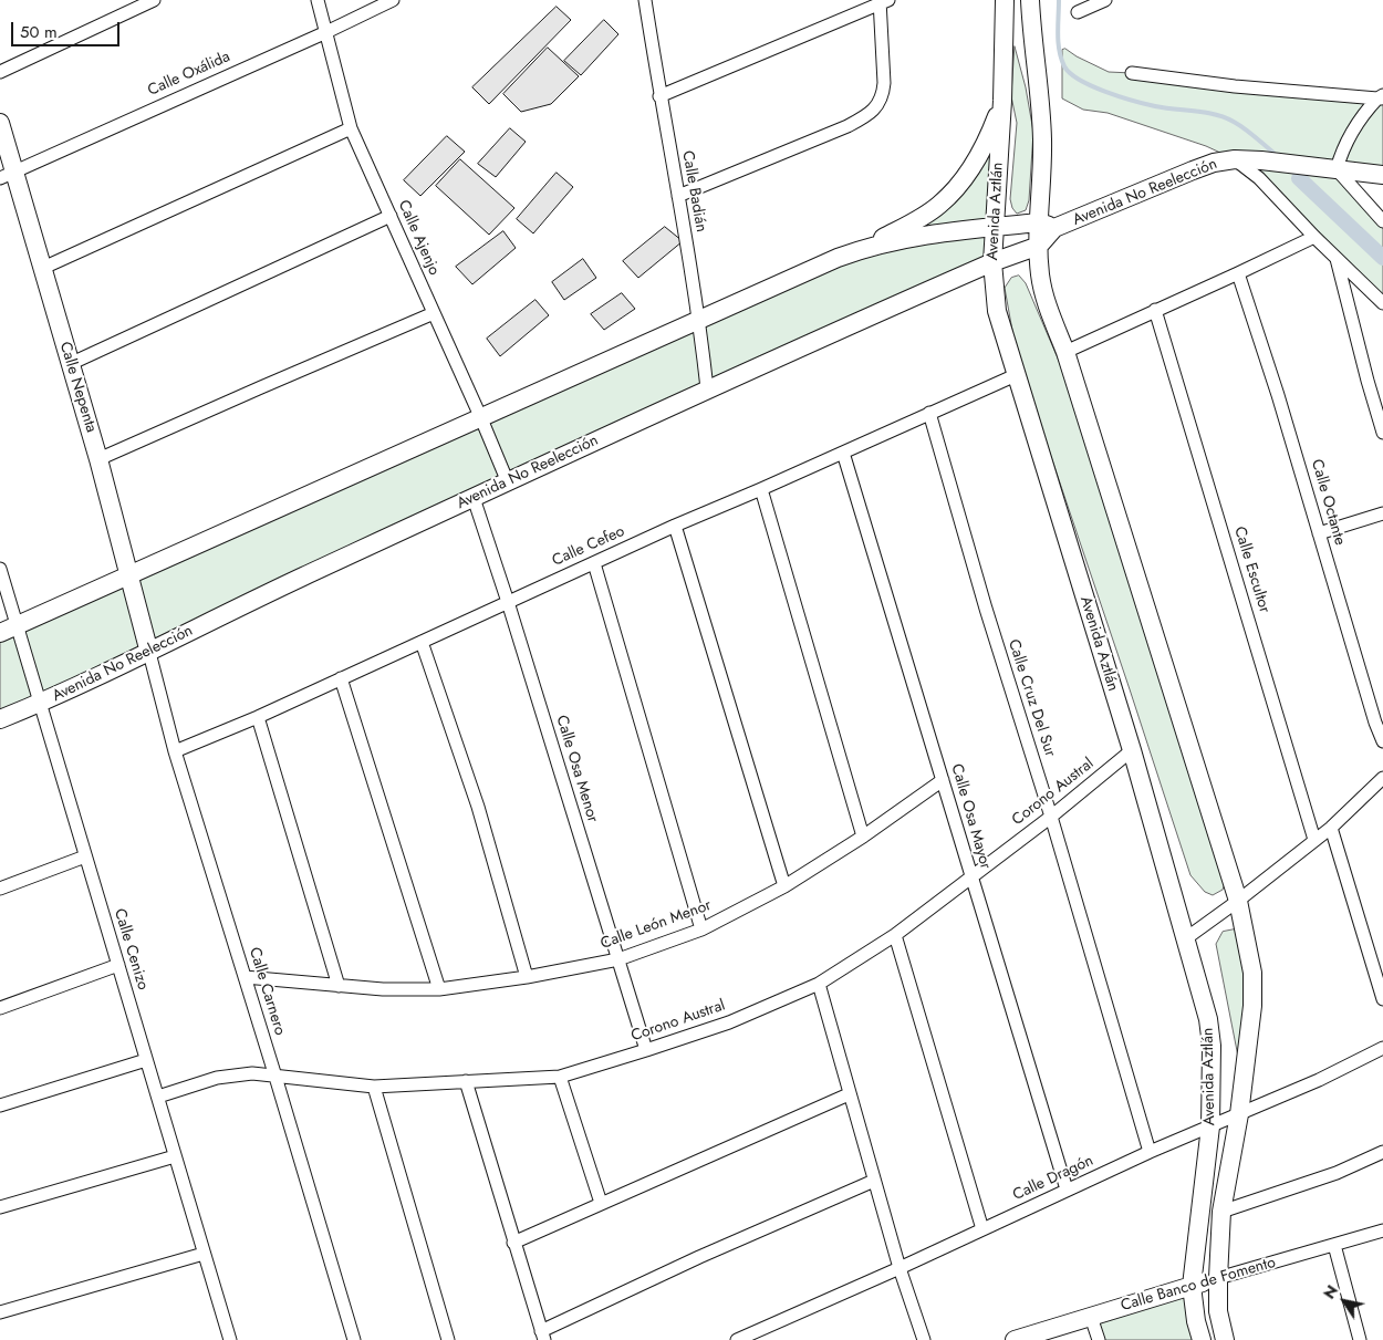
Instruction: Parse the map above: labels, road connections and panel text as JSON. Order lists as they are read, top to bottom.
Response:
{
  "streets": {
    "main road": [
      "Avenida No Reelección",
      "Avenida Aztlán",
      "Calle Nepenta",
      "Calle Banco de Fomento"
    ],
    "street": [
      "Calle Oxálida",
      "Calle Badián",
      "Calle Ajenjo",
      "Calle Octante",
      "Calle Cefeo",
      "Calle Escultor",
      "Calle Cruz Del Sur",
      "Calle Osa Menor",
      "Corono Austral",
      "Calle Osa Mayor",
      "Calle León Menor",
      "Calle Cenizo",
      "Calle Carnero",
      "Calle Dragón"
    ]
  },
  "crossings": [
    ["Calle Oxálida", "Calle Ajenjo"],
    ["Calle Oxálida", "Calle Nepenta"],
    ["Calle Badián", "Avenida No Reelección"],
    ["Avenida No Reelección", "Avenida Aztlán"],
    ["Avenida No Reelección", "Calle Ajenjo"],
    ["Avenida No Reelección", "Calle Nepenta"],
    ["Avenida No Reelección", "Calle Osa Menor"],
    ["Avenida No Reelección", "Calle Cenizo"],
    ["Avenida No Reelección", "Calle Carnero"],
    ["Avenida Aztlán", "Calle Cefeo"],
    ["Avenida Aztlán", "Corono Austral"],
    ["Avenida Aztlán", "Calle Dragón"],
    ["Avenida Aztlán", "Calle Banco de Fomento"],
    ["Calle Nepenta", "Calle Carnero"],
    ["Calle Cefeo", "Calle Cruz Del Sur"],
    ["Calle Cefeo", "Calle Osa Menor"],
    ["Calle Cefeo", "Calle Osa Mayor"],
    ["Calle Cefeo", "Calle Carnero"],
    ["Calle Cruz Del Sur", "Corono Austral"],
    ["Calle Cruz Del Sur", "Calle Dragón"],
    ["Calle Osa Menor", "Corono Austral"],
    ["Calle Osa Menor", "Calle León Menor"],
    ["Corono Austral", "Calle Osa Mayor"],
    ["Corono Austral", "Calle Cenizo"],
    ["Corono Austral", "Calle Carnero"],
    ["Calle Osa Mayor", "Calle León Menor"],
    ["Calle Osa Mayor", "Calle Dragón"],
    ["Calle León Menor", "Calle Carnero"]
  ],
  "scale_bar": "50 m",
  "north": "top left"
}
